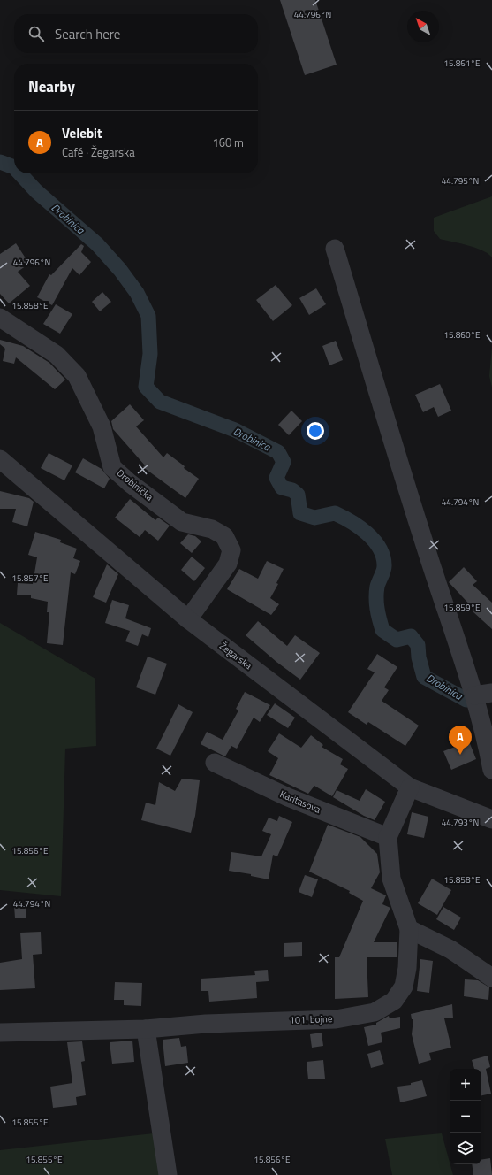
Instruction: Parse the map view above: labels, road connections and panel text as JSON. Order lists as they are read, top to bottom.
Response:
{
  "streets": {
    "street": [
      "Drobinička",
      "Žegarska",
      "Karitasova",
      "101. bojne"
    ]
  },
  "crossings": [
    ["Drobinička", "Žegarska"],
    ["Karitasova", "101. bojne"]
  ],
  "water": ["Drobinica"],
  "north": "top left",
  "page": {
    "search": "Search here",
    "heading": "Nearby",
    "list": [
      {
        "mark": "A",
        "name": "Velebit",
        "note": "Café · Žegarska",
        "value": "160 m"
      }
    ],
    "pins": "A",
    "map_buttons": ["+", "−"]
  },
  "coordinates": [
    "44.796°N",
    "15.861°E",
    "44.795°N",
    "15.858°E",
    "15.860°E",
    "44.794°N",
    "15.857°E",
    "15.859°E",
    "44.793°N",
    "15.856°E",
    "15.855°E"
  ]
}
